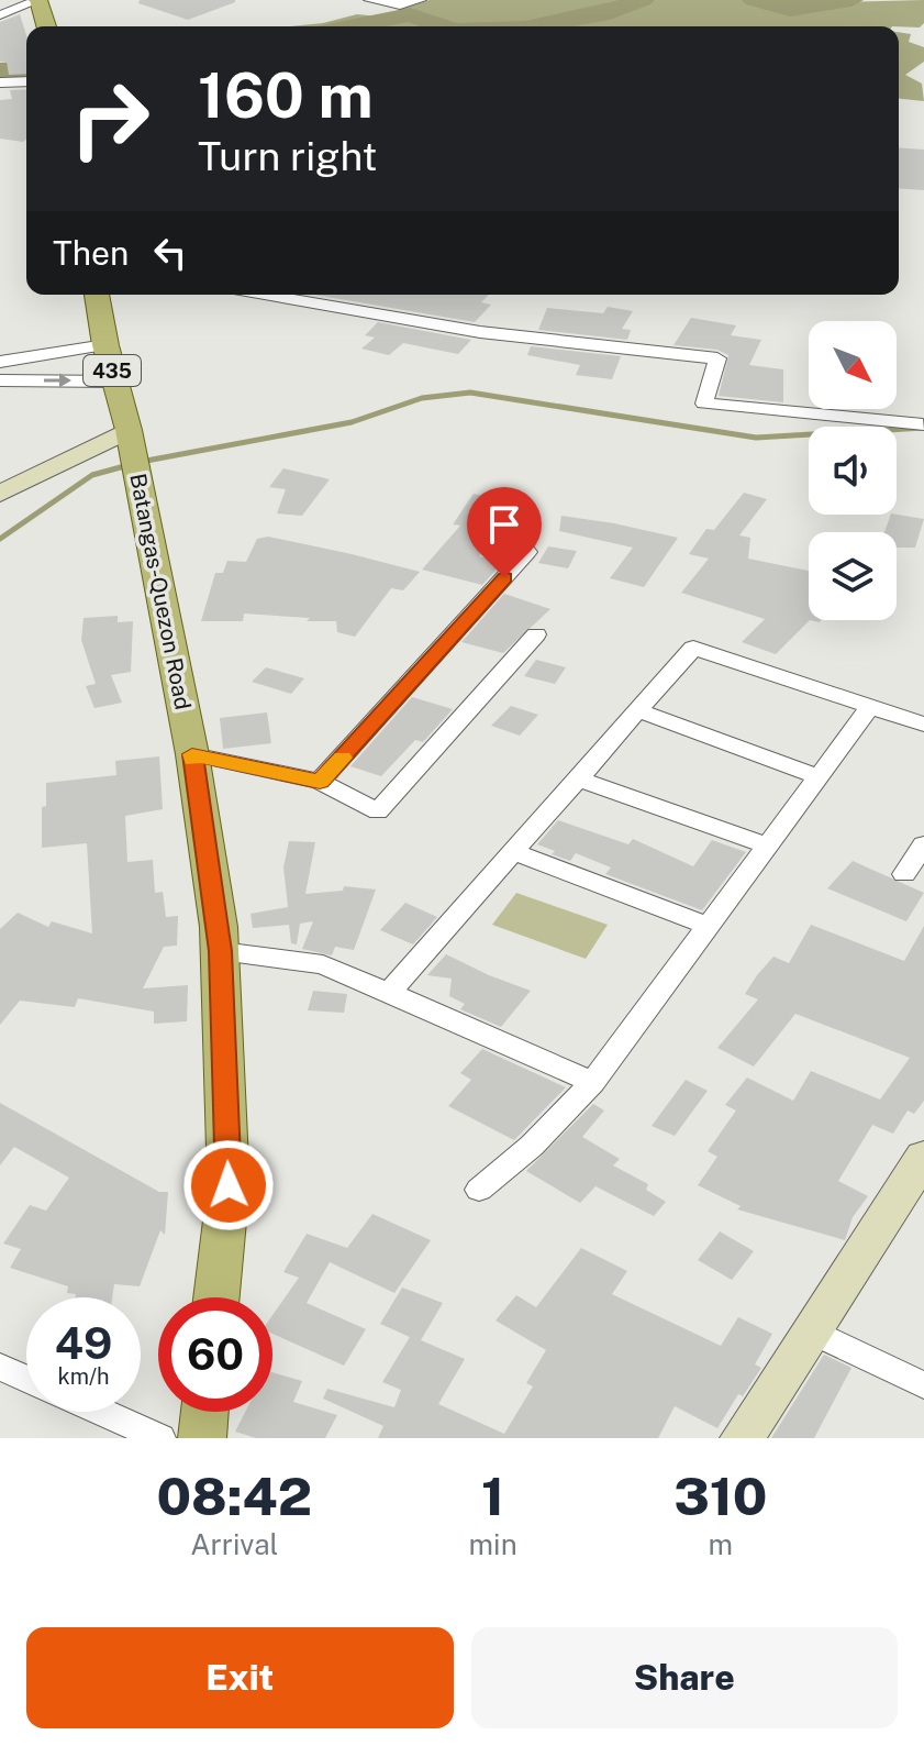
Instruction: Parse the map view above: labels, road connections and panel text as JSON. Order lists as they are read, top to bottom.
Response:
{
  "streets": {
    "main road": ["435", "Batangas-Quezon Road"]
  },
  "north": "bottom right",
  "page": {
    "turn": ["160 m", "Turn right"],
    "then": "Then",
    "speed": "49 km/h",
    "limit": "60",
    "eta": [
      "08:42",
      "Arrival",
      "1",
      "min",
      "310",
      "m"
    ],
    "buttons": ["Exit", "Share"]
  }
}
